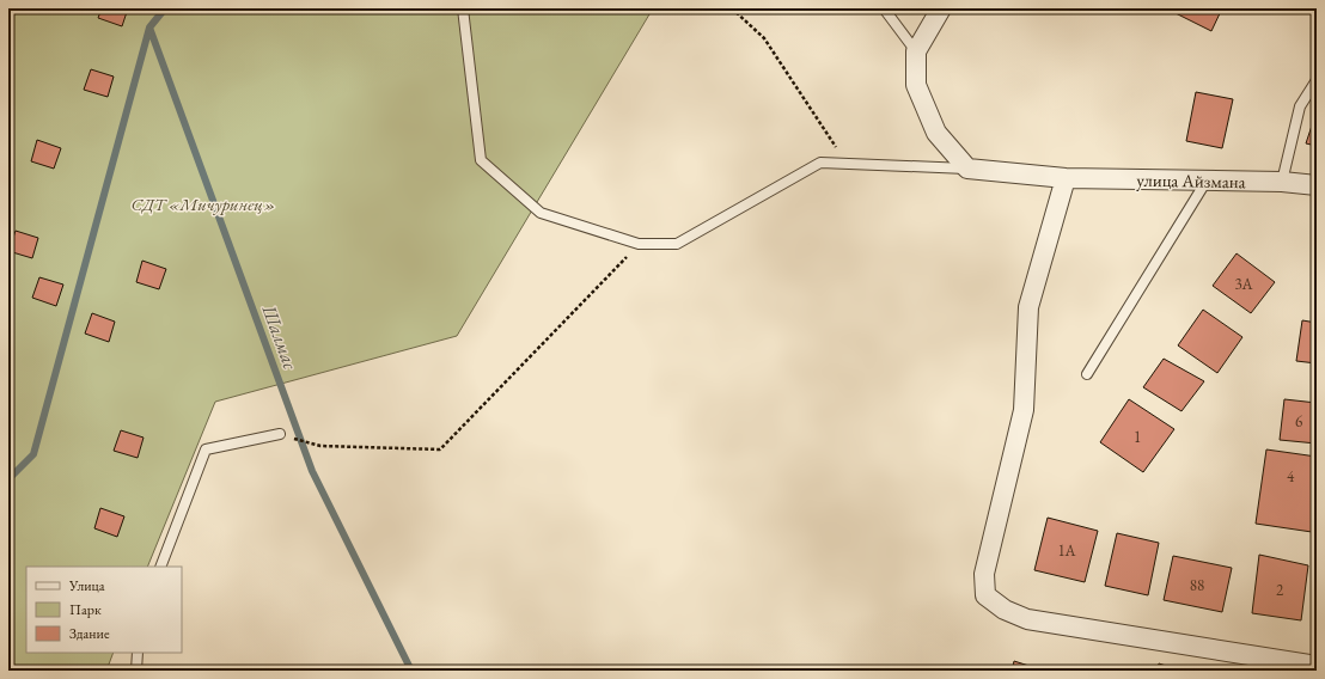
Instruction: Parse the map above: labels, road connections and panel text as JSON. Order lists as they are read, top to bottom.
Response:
{
  "streets": {
    "street": ["улица Айзмана"]
  },
  "water": ["Шалмас"],
  "parks": ["СДТ «Мичуринец»"],
  "house_numbers": [
    "3А",
    "6",
    "1",
    "4",
    "1А",
    "88",
    "2"
  ],
  "legend": ["Улица", "Парк", "Здание"]
}
